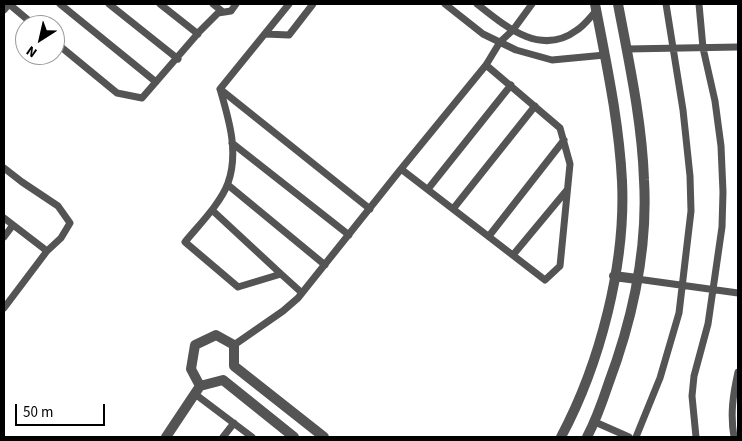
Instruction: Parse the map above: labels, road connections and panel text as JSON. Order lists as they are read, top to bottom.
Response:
{
  "scale_bar": "50 m",
  "north": "bottom left"
}
